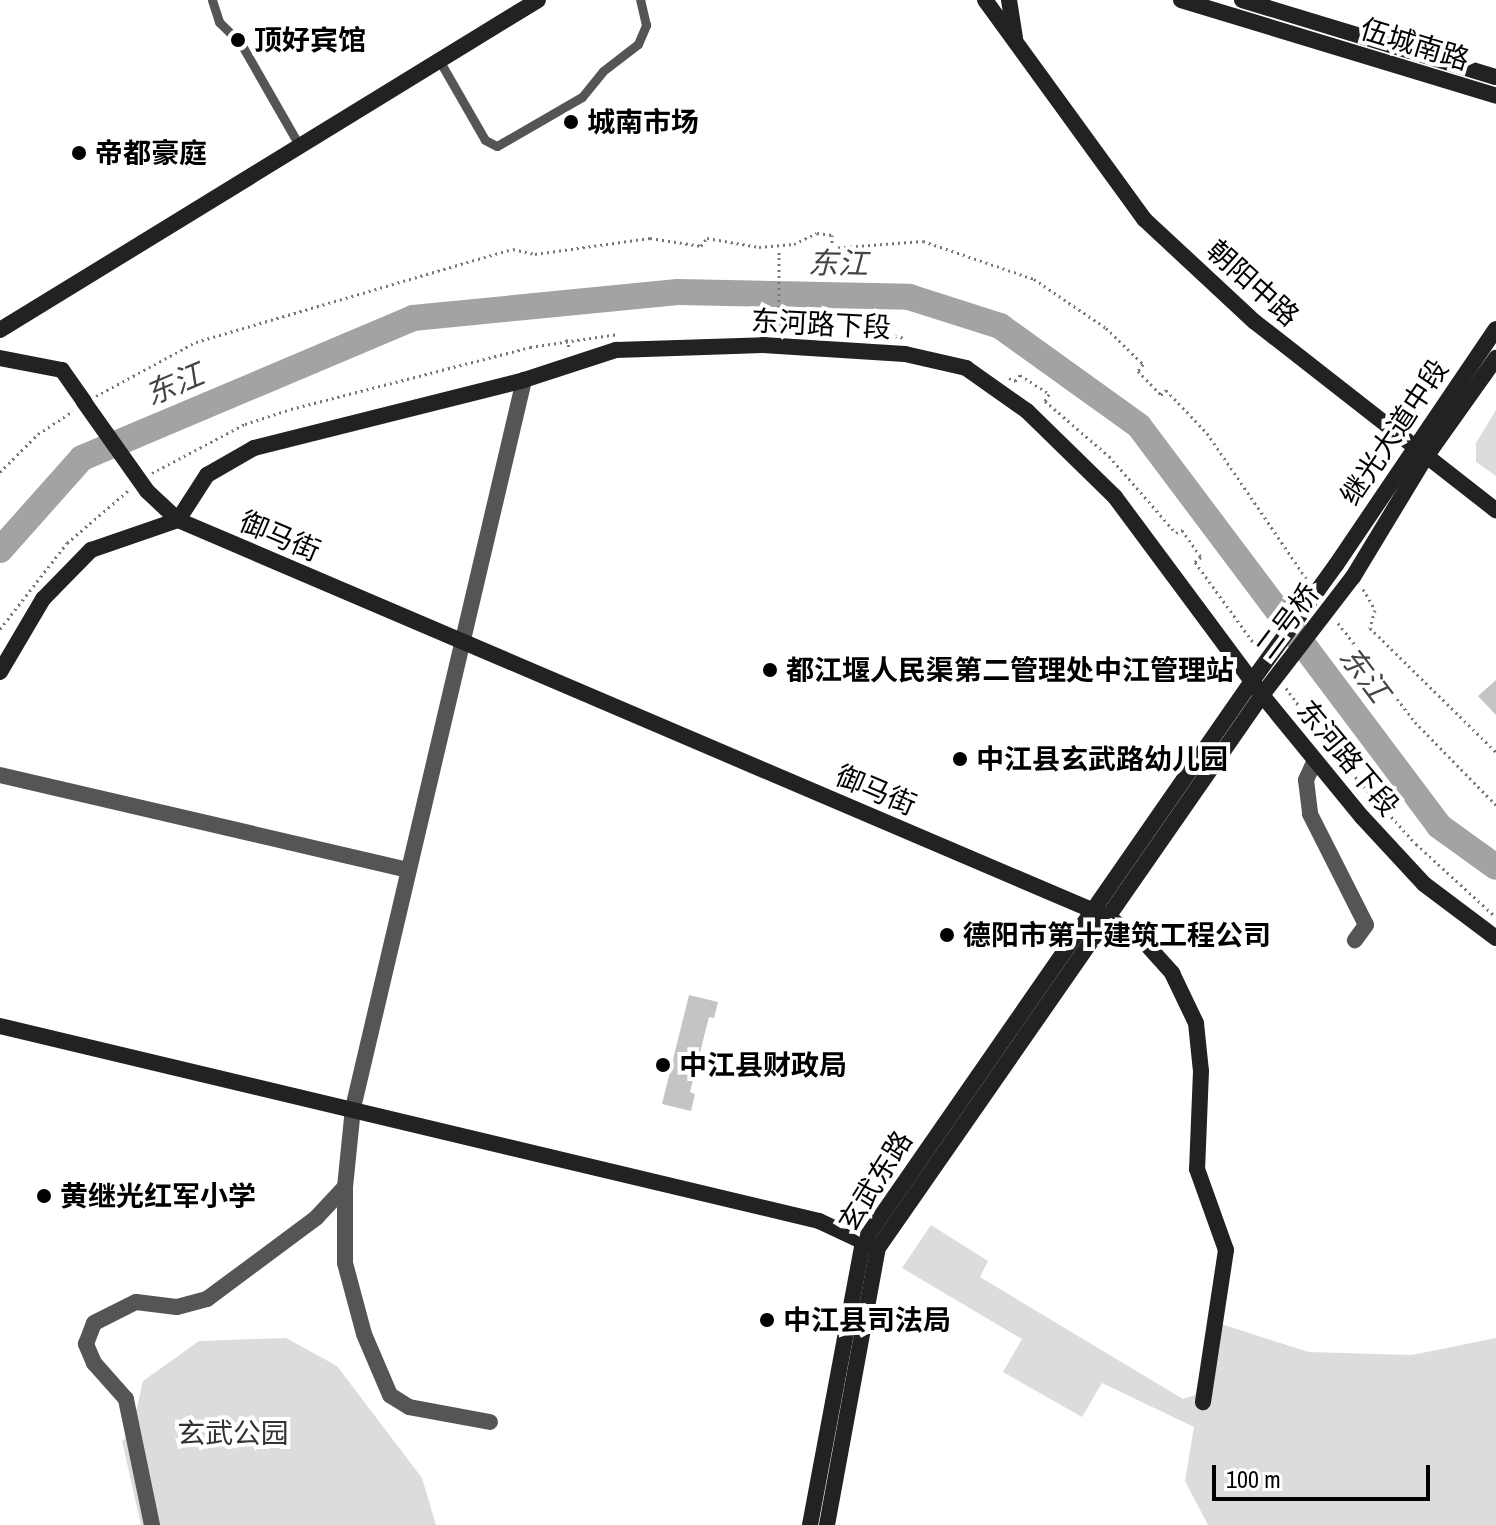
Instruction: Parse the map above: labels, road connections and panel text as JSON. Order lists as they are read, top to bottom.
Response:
{
  "streets": {
    "street": [
      "伍城南路",
      "朝阳中路",
      "东河路下段",
      "继光大道中段",
      "御马街",
      "二号桥",
      "玄武东路"
    ]
  },
  "crossings": [
    ["朝阳中路", "继光大道中段"],
    ["东河路下段", "御马街"],
    ["东河路下段", "二号桥"],
    ["东河路下段", "玄武东路"],
    ["继光大道中段", "二号桥"],
    ["御马街", "玄武东路"],
    ["二号桥", "玄武东路"]
  ],
  "water": ["东江"],
  "parks": ["玄武公园"],
  "places": [
    "顶好宾馆",
    "城南市场",
    "帝都豪庭",
    "都江堰人民渠第二管理处中江管理站",
    "中江县玄武路幼儿园",
    "德阳市第十建筑工程公司",
    "中江县财政局",
    "黄继光红军小学",
    "中江县司法局"
  ],
  "scale_bar": "100 m"
}
